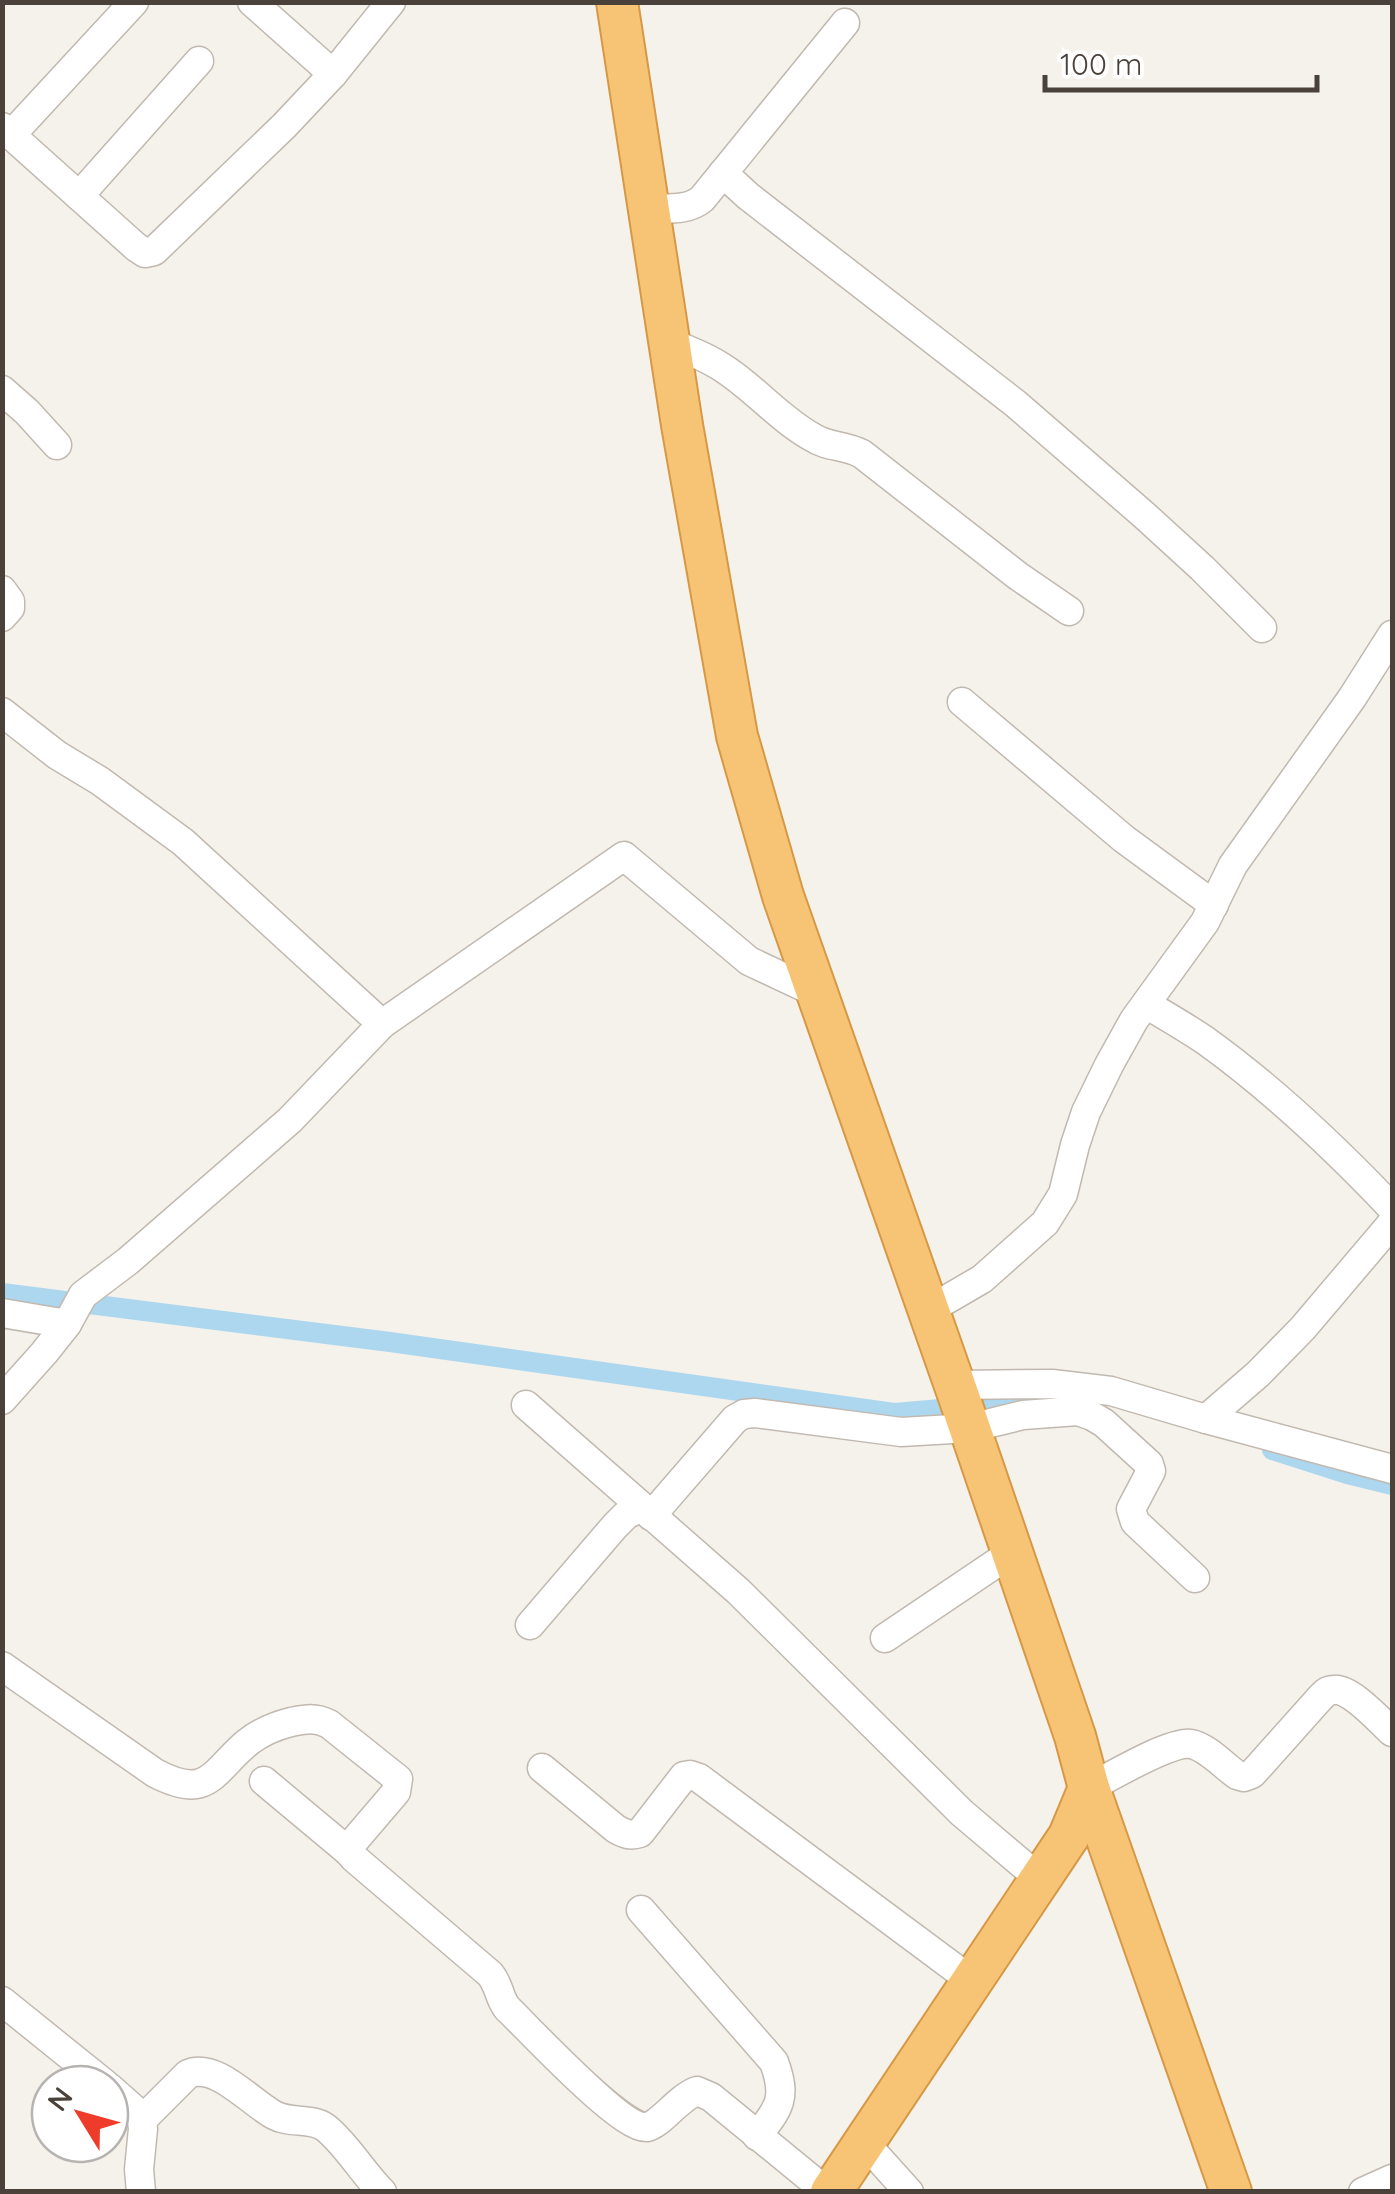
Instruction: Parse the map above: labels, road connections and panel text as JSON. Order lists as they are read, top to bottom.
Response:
{
  "scale_bar": "100 m",
  "north": "top left"
}
